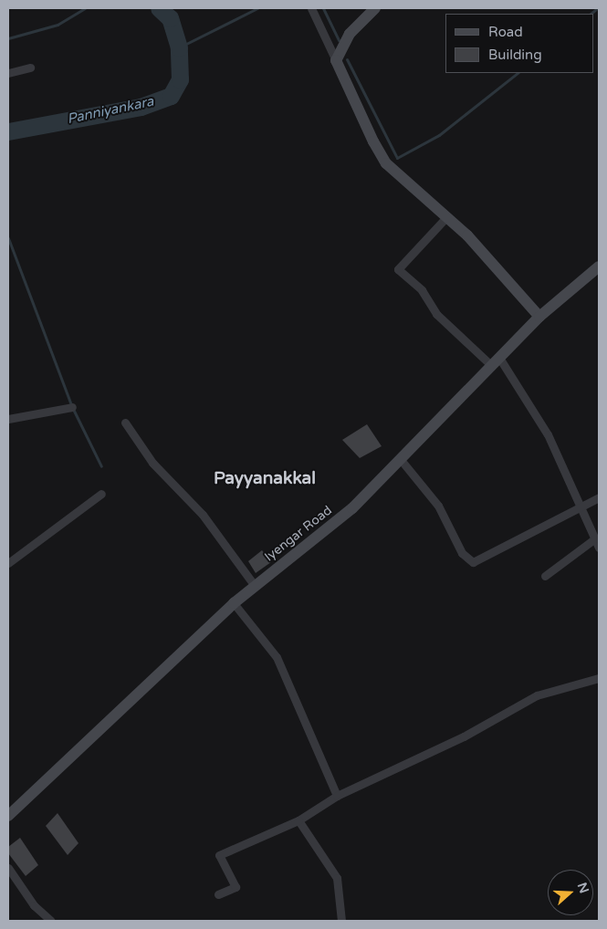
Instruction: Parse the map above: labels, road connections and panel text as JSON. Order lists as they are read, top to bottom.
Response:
{
  "streets": {
    "main road": ["Iyengar Road"]
  },
  "districts": ["Payyanakkal"],
  "water": ["Panniyankara"],
  "legend": ["Road", "Building"],
  "north": "right"
}
